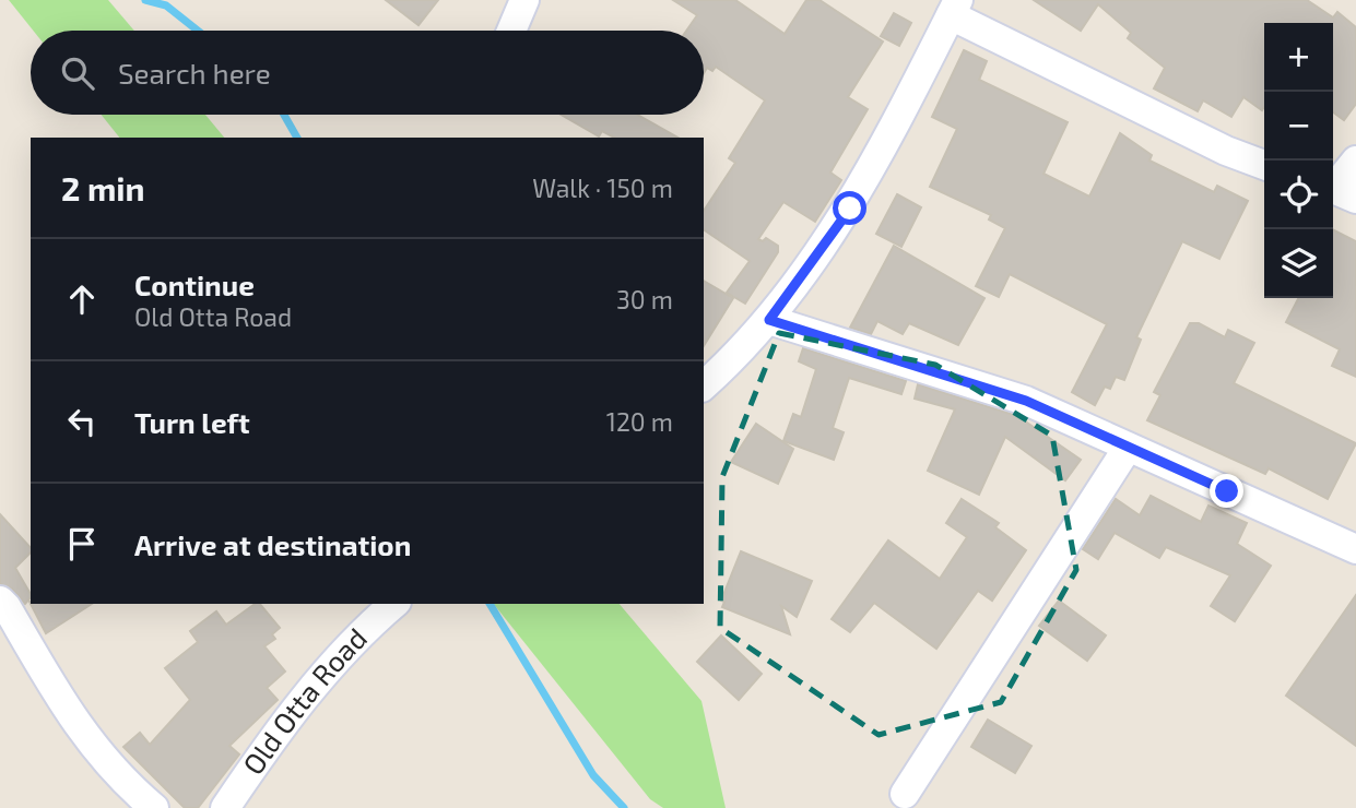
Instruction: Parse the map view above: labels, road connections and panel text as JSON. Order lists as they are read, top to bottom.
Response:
{
  "streets": {
    "street": ["Old Otta Road"]
  },
  "page": {
    "map_buttons": ["+", "−"],
    "search": "Search here",
    "heading": ["2 min", "Walk · 150 m"],
    "list": [
      ["Continue", "Old Otta Road", "30 m"],
      ["Turn left", "120 m"],
      "Arrive at destination"
    ]
  }
}
